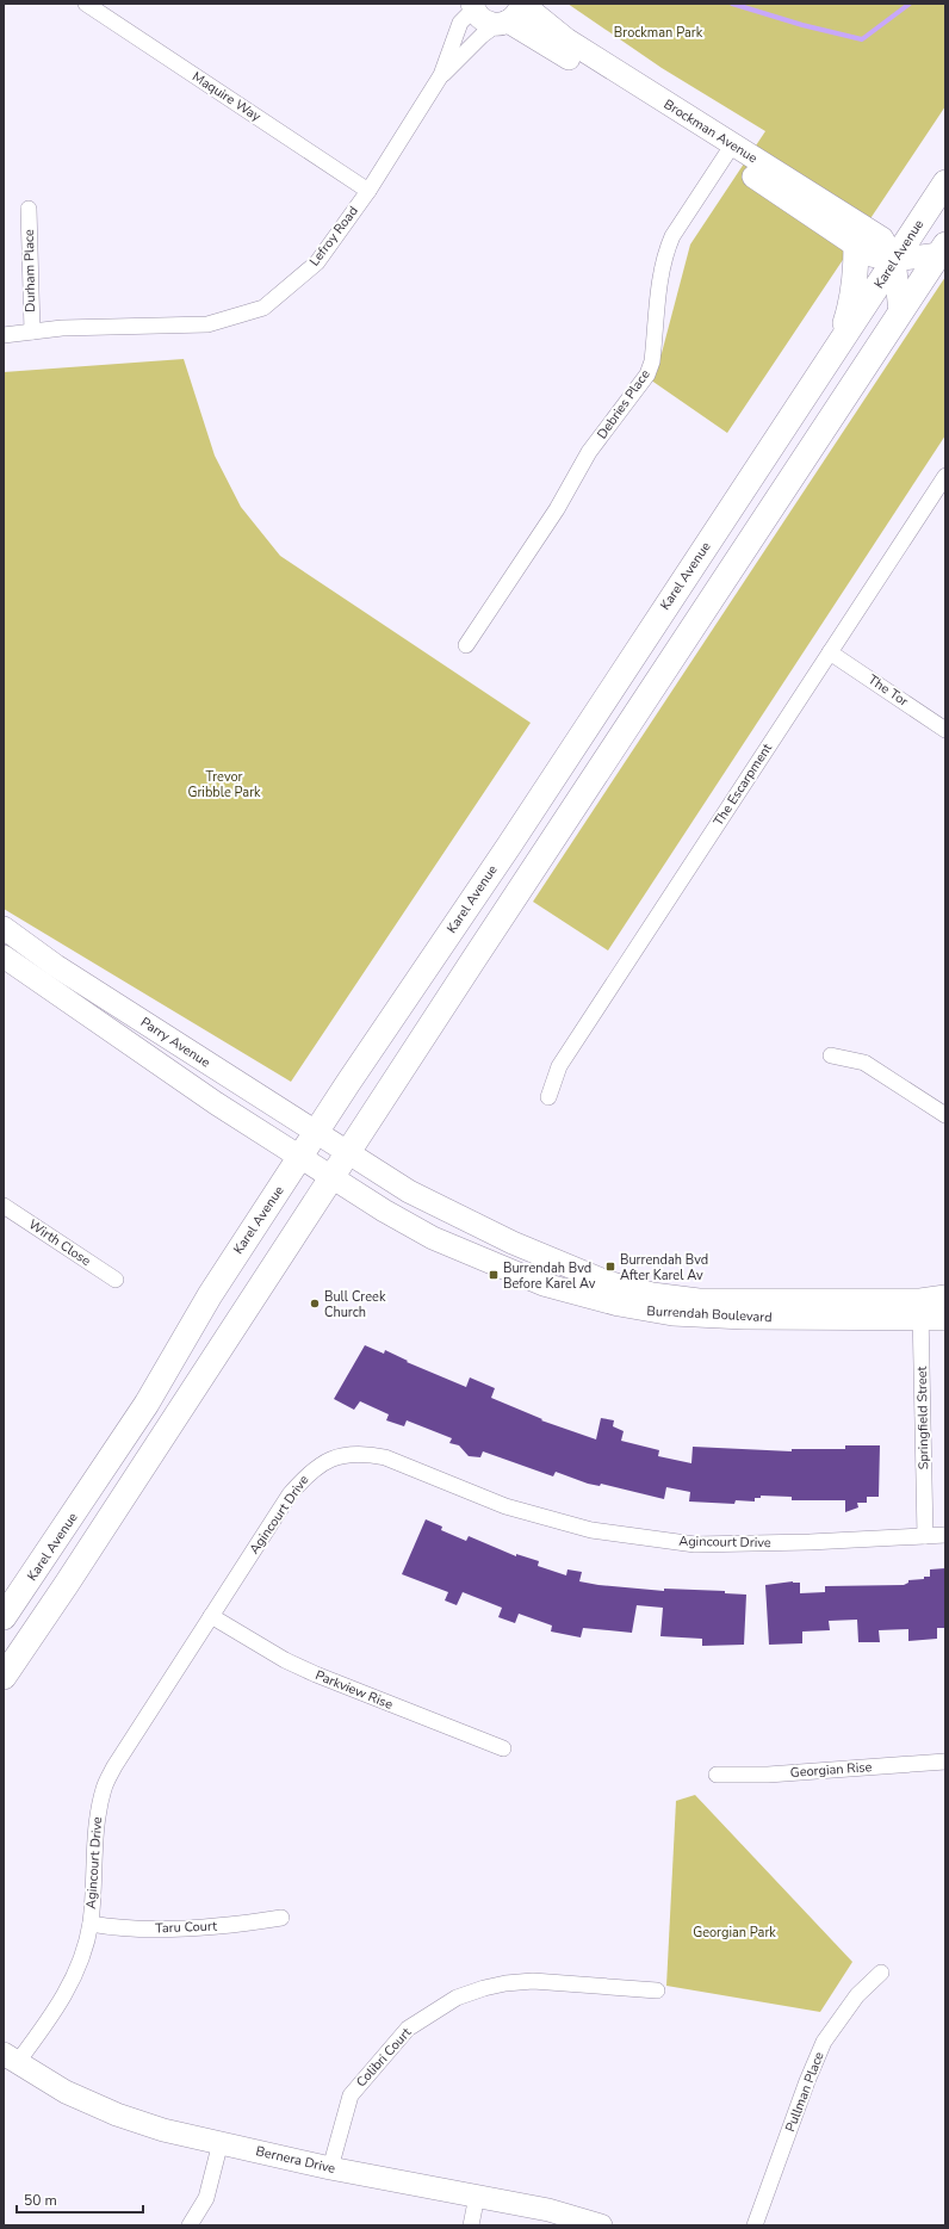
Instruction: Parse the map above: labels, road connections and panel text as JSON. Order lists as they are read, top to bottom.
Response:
{
  "streets": {
    "main road": [
      "Brockman Avenue",
      "Karel Avenue",
      "Parry Avenue",
      "Burrendah Boulevard",
      "Bernera Drive"
    ],
    "street": [
      "Maquire Way",
      "Lefroy Road",
      "Durham Place",
      "Debries Place",
      "The Tor",
      "The Escarpment",
      "Wirth Close",
      "Springfield Street",
      "Agincourt Drive",
      "Parkview Rise",
      "Georgian Rise",
      "Taru Court",
      "Colibri Court",
      "Pullman Place"
    ]
  },
  "crossings": [
    ["Maquire Way", "Lefroy Road"],
    ["Brockman Avenue", "Lefroy Road"],
    ["Brockman Avenue", "Karel Avenue"],
    ["Brockman Avenue", "Debries Place"],
    ["Lefroy Road", "Durham Place"],
    ["Karel Avenue", "Parry Avenue"],
    ["The Tor", "The Escarpment"],
    ["Parry Avenue", "Burrendah Boulevard"],
    ["Burrendah Boulevard", "Springfield Street"],
    ["Springfield Street", "Agincourt Drive"],
    ["Agincourt Drive", "Parkview Rise"],
    ["Agincourt Drive", "Taru Court"],
    ["Agincourt Drive", "Bernera Drive"],
    ["Colibri Court", "Bernera Drive"]
  ],
  "parks": ["Brockman Park", "Trevor Gribble Park", "Georgian Park"],
  "places": {
    "transit": ["Burrendah Bvd After Karel Av", "Burrendah Bvd Before Karel Av"],
    "other": ["Bull Creek Church"]
  },
  "scale_bar": "50 m"
}
